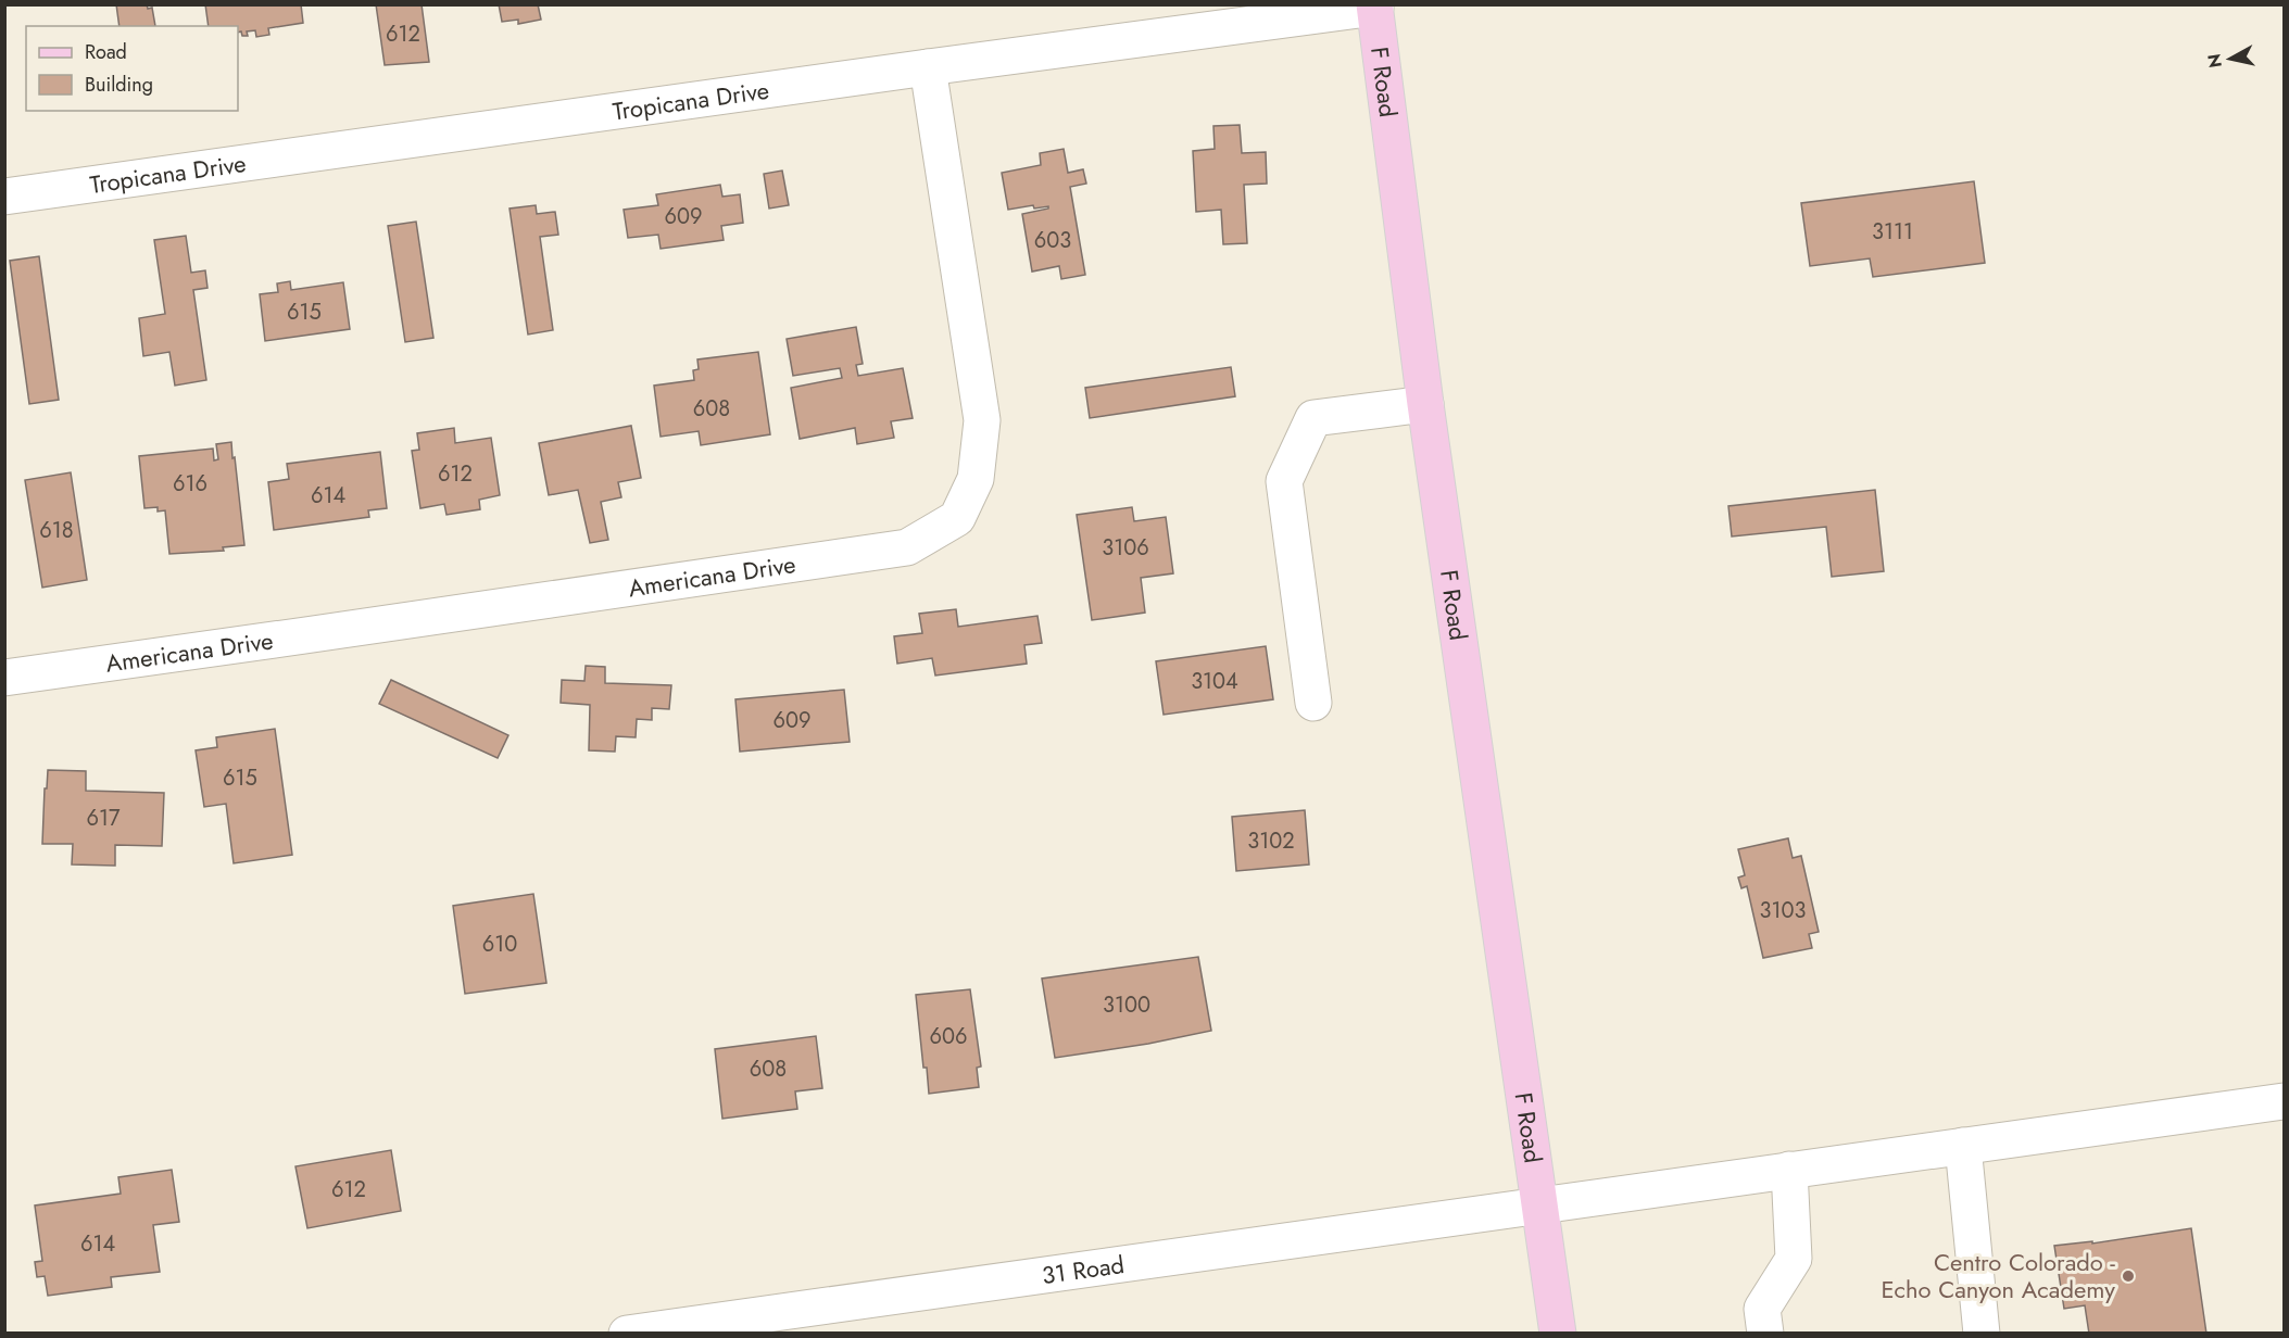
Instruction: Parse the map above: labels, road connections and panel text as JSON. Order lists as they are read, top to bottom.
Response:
{
  "streets": {
    "main road": ["F Road"],
    "street": ["Tropicana Drive", "Americana Drive", "31 Road"]
  },
  "crossings": [
    ["F Road", "Tropicana Drive"],
    ["F Road", "31 Road"],
    ["Tropicana Drive", "Americana Drive"]
  ],
  "places": ["Centro Colorado - Echo Canyon Academy"],
  "house_numbers": [
    "612",
    "609",
    "3111",
    "603",
    "615",
    "608",
    "612",
    "616",
    "614",
    "618",
    "3106",
    "3104",
    "609",
    "615",
    "617",
    "3102",
    "3103",
    "610",
    "3100",
    "606",
    "608",
    "612",
    "614"
  ],
  "legend": ["Road", "Building"],
  "north": "left"
}
